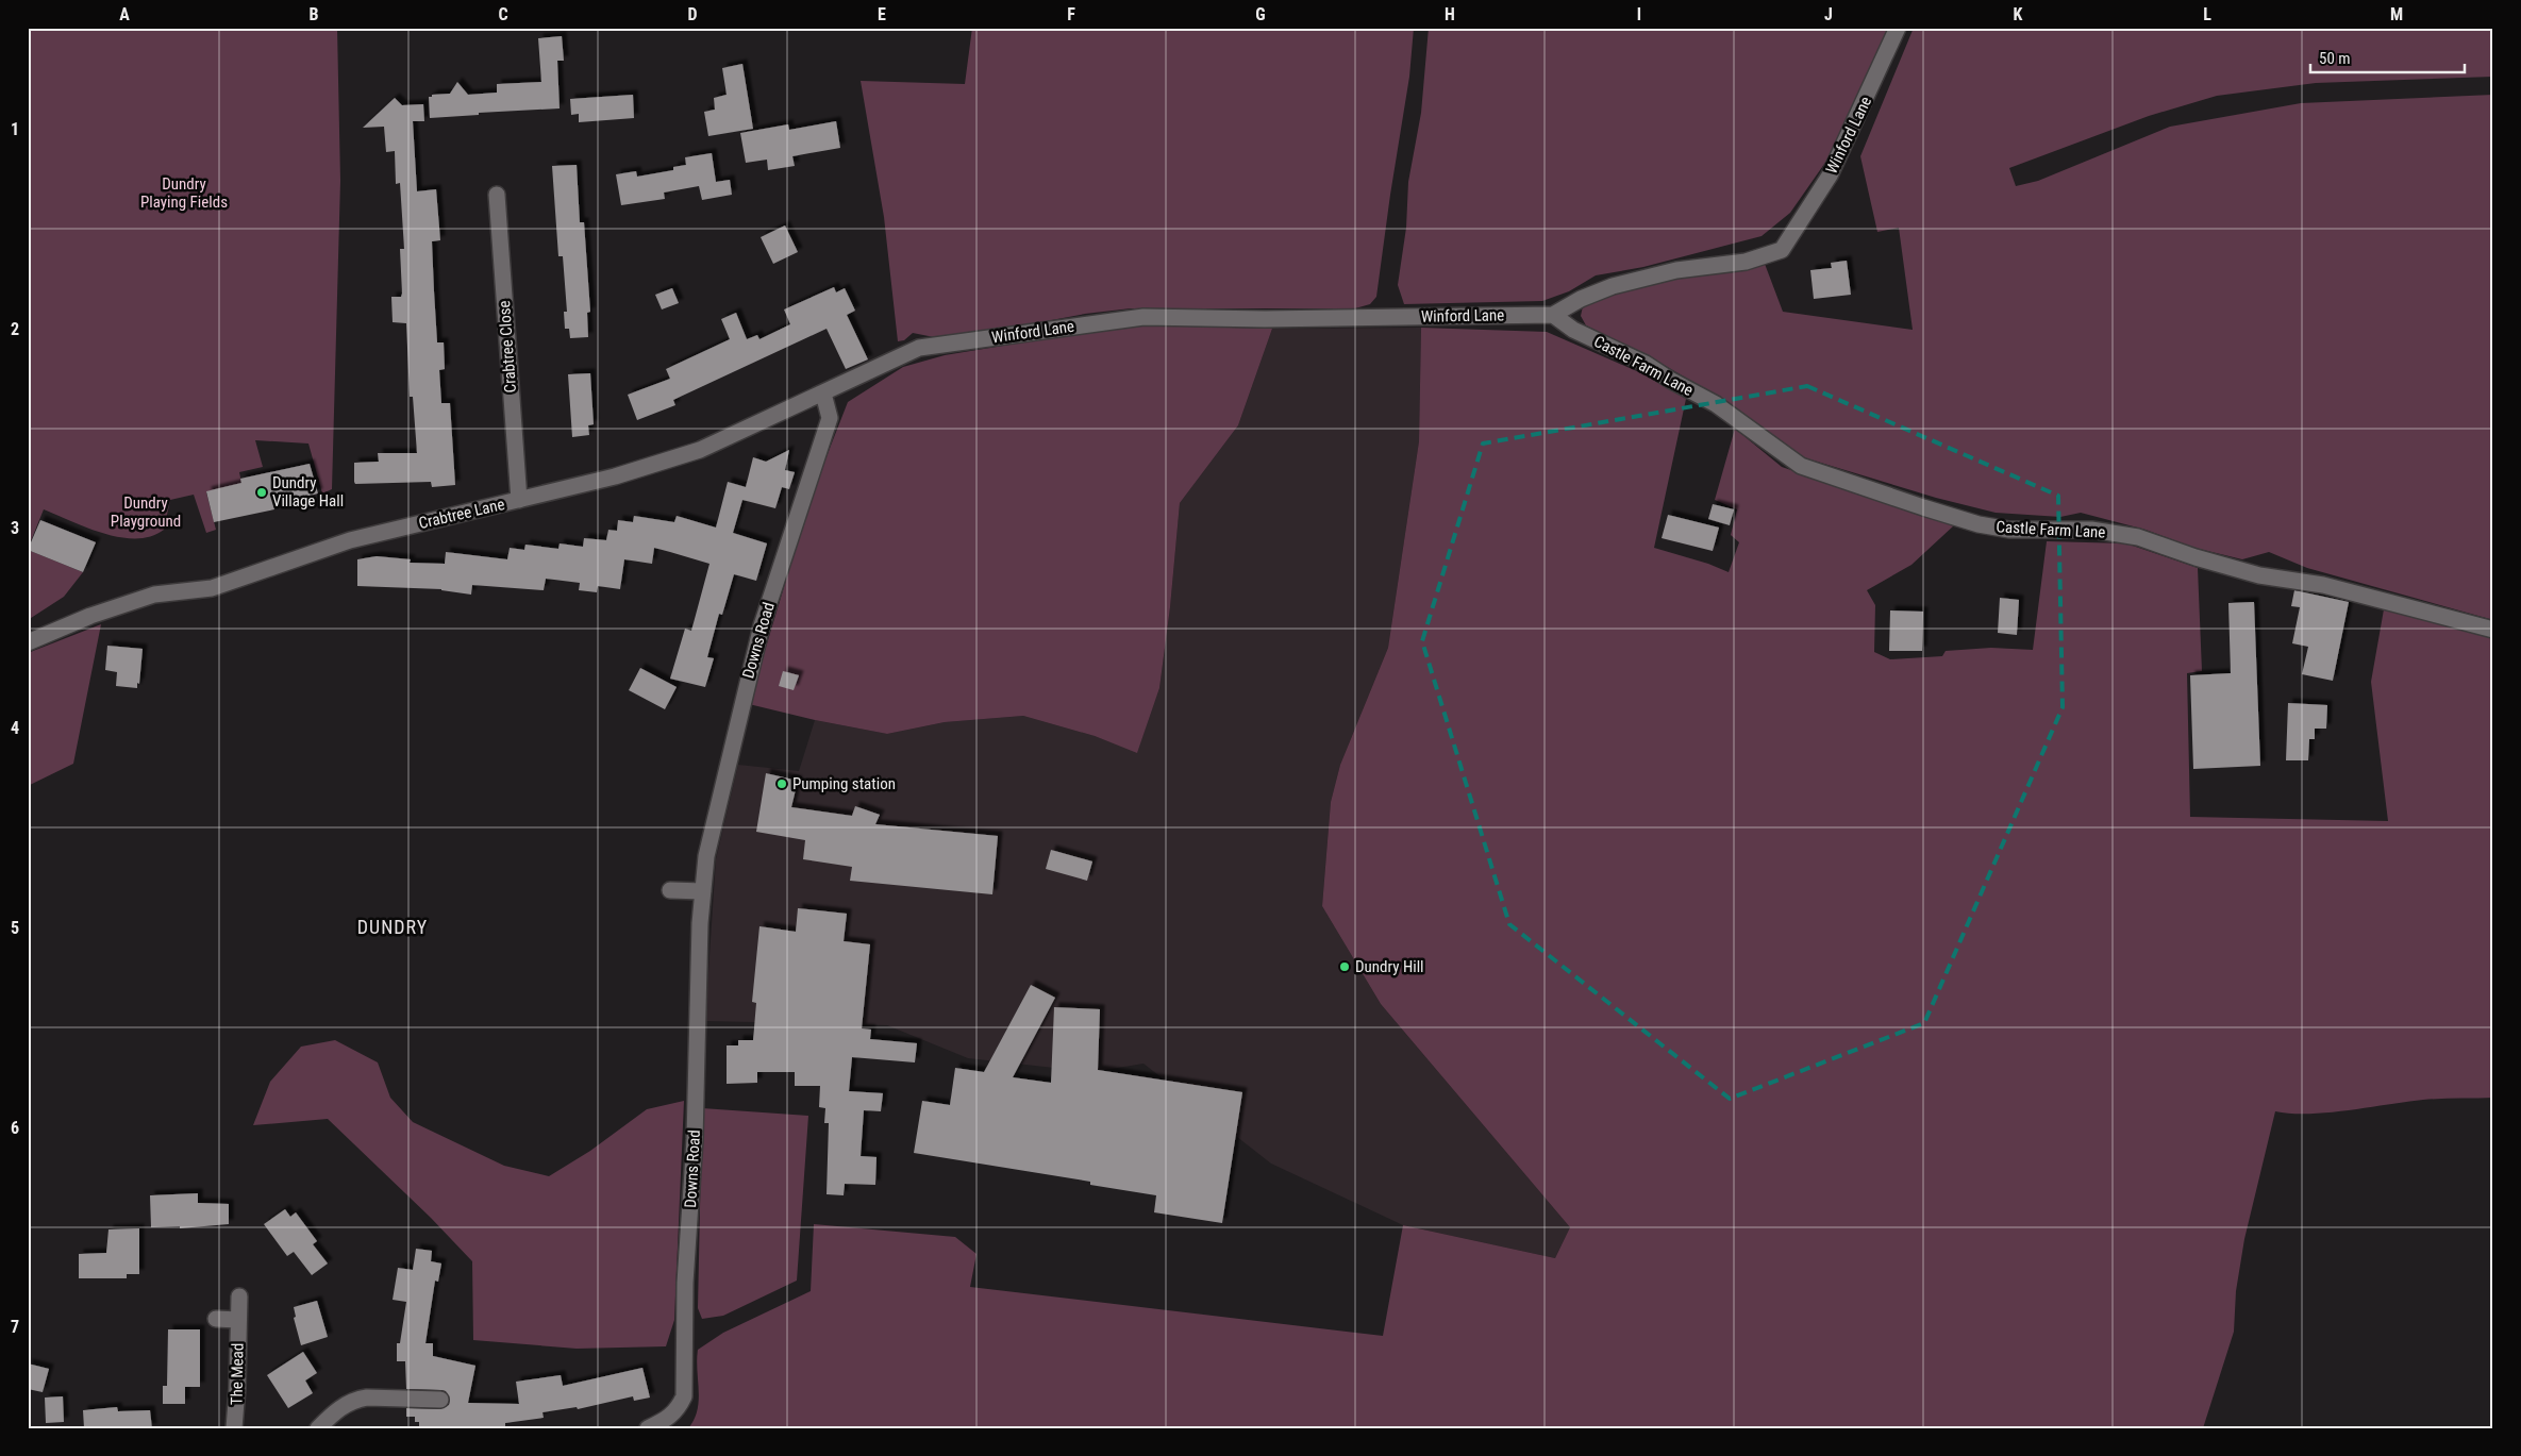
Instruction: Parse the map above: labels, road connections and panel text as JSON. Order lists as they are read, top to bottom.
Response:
{
  "streets": {
    "street": [
      "Winford Lane",
      "Crabtree Close",
      "Castle Farm Lane",
      "Crabtree Lane",
      "Downs Road",
      "The Mead"
    ]
  },
  "crossings": [
    ["Winford Lane", "Castle Farm Lane"],
    ["Winford Lane", "Crabtree Lane"],
    ["Crabtree Close", "Crabtree Lane"],
    ["Crabtree Lane", "Downs Road"]
  ],
  "districts": ["DUNDRY"],
  "parks": ["Dundry Playing Fields", "Dundry Playground"],
  "places": ["Dundry Village Hall", "Pumping station", "Dundry Hill"],
  "scale_bar": "50 m",
  "grid": {
    "columns": [
      "A",
      "B",
      "C",
      "D",
      "E",
      "F",
      "G",
      "H",
      "I",
      "J",
      "K",
      "L",
      "M"
    ],
    "rows": [
      "1",
      "2",
      "3",
      "4",
      "5",
      "6",
      "7"
    ]
  }
}
